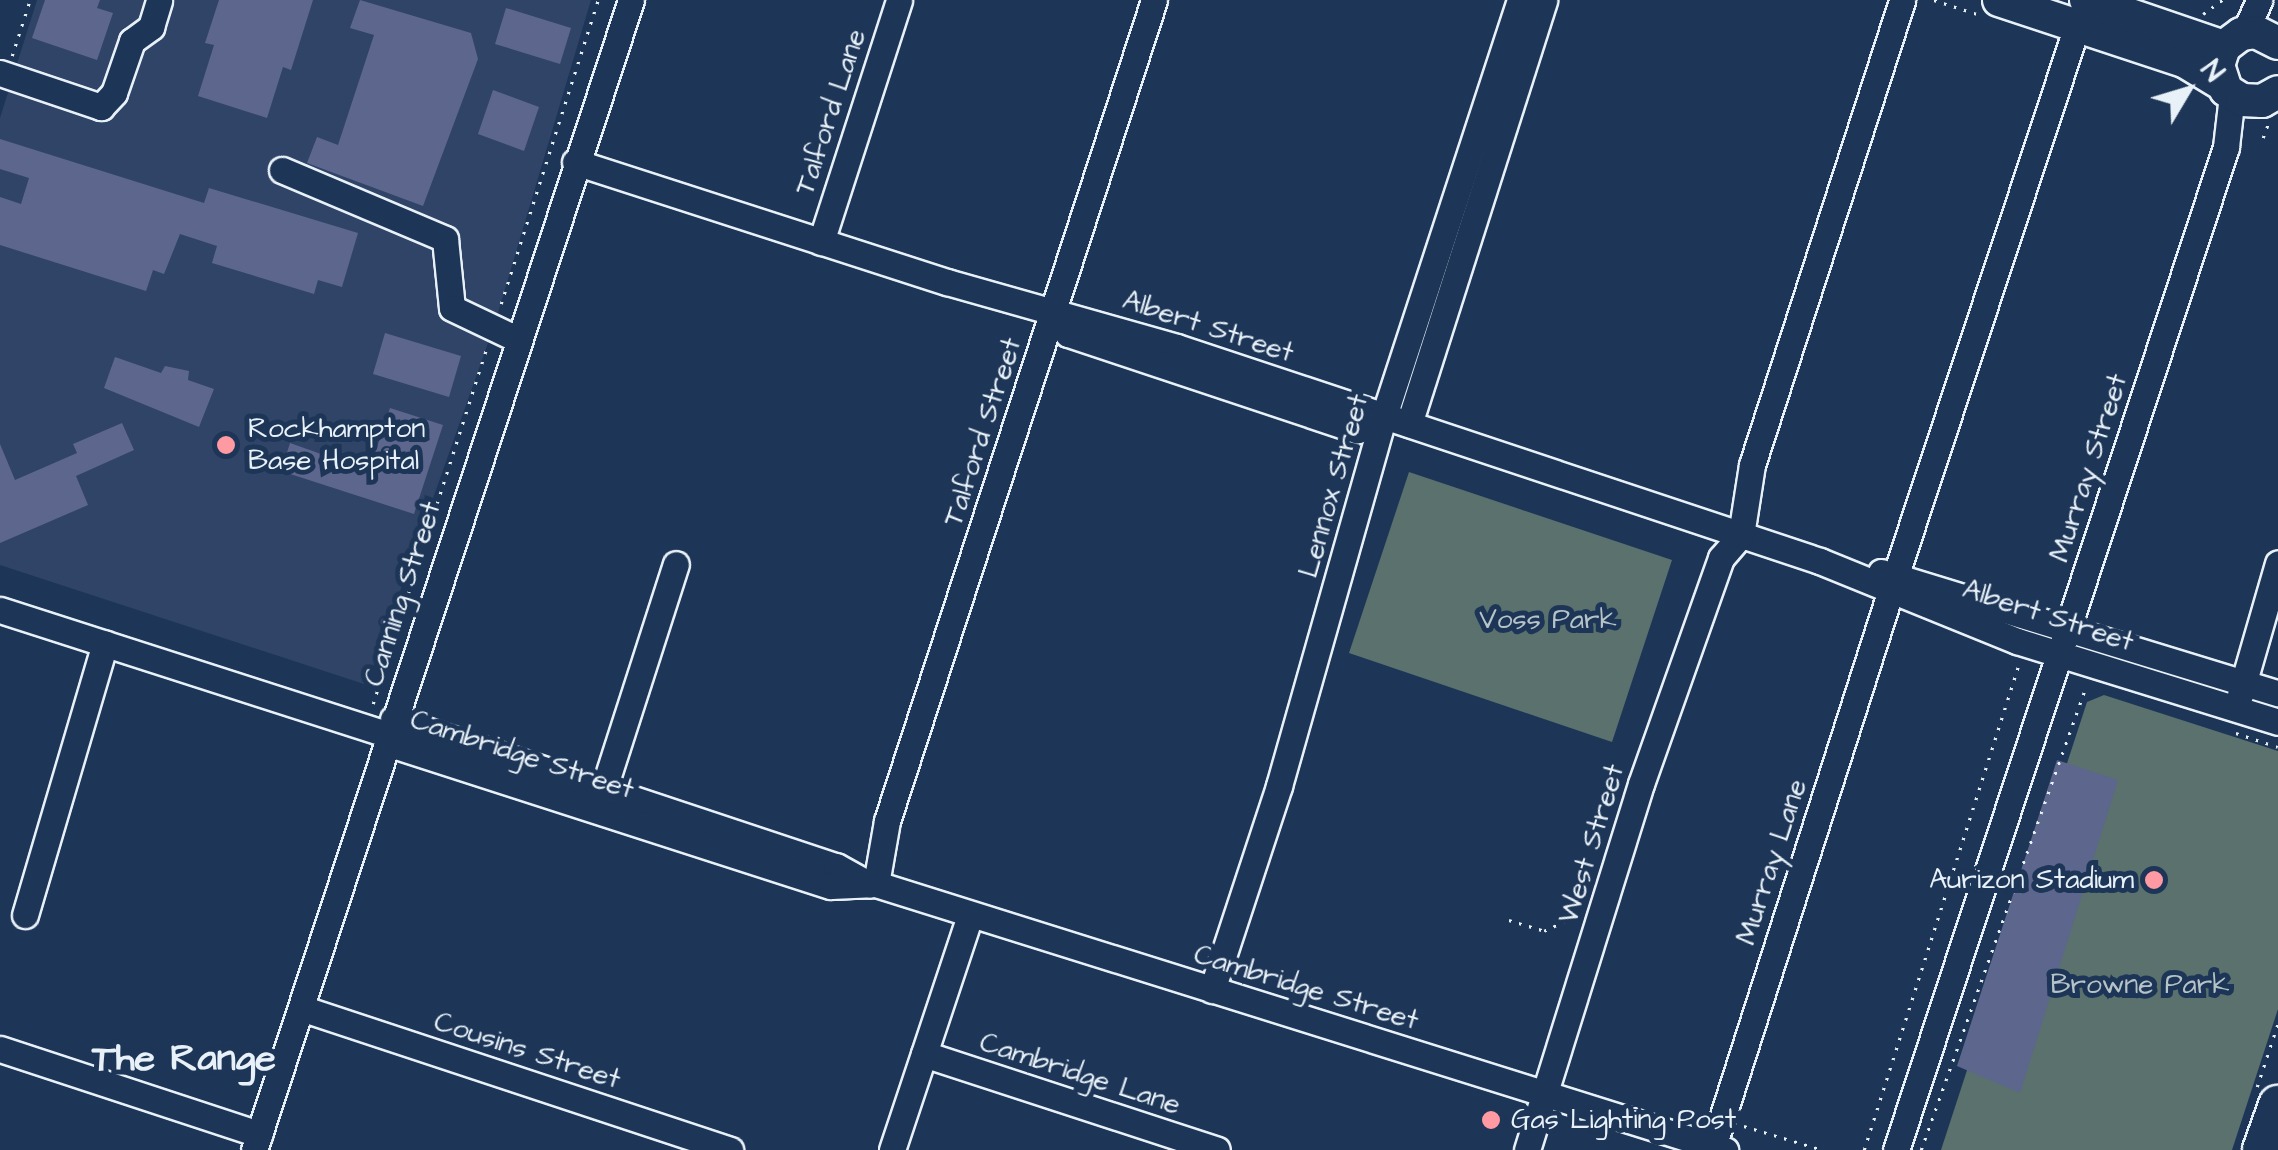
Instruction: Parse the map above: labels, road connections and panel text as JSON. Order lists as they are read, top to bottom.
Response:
{
  "streets": {
    "street": [
      "Talford Lane",
      "Albert Street",
      "Talford Street",
      "Murray Street",
      "Lennox Street",
      "Canning Street",
      "Cambridge Street",
      "West Street",
      "Murray Lane",
      "Cousins Street",
      "Cambridge Lane"
    ]
  },
  "crossings": [
    ["Talford Lane", "Albert Street"],
    ["Albert Street", "Talford Street"],
    ["Albert Street", "Murray Street"],
    ["Albert Street", "Lennox Street"],
    ["Albert Street", "Canning Street"],
    ["Albert Street", "West Street"],
    ["Albert Street", "Murray Lane"],
    ["Talford Street", "Cambridge Street"],
    ["Lennox Street", "Cambridge Street"],
    ["Canning Street", "Cambridge Street"],
    ["Canning Street", "Cousins Street"],
    ["Cambridge Street", "West Street"],
    ["Cambridge Street", "Murray Lane"]
  ],
  "districts": ["The Range"],
  "parks": ["Voss Park", "Browne Park"],
  "places": ["Rockhampton Base Hospital", "Aurizon Stadium", "Gas Lighting Post"],
  "north": "top right"
}
